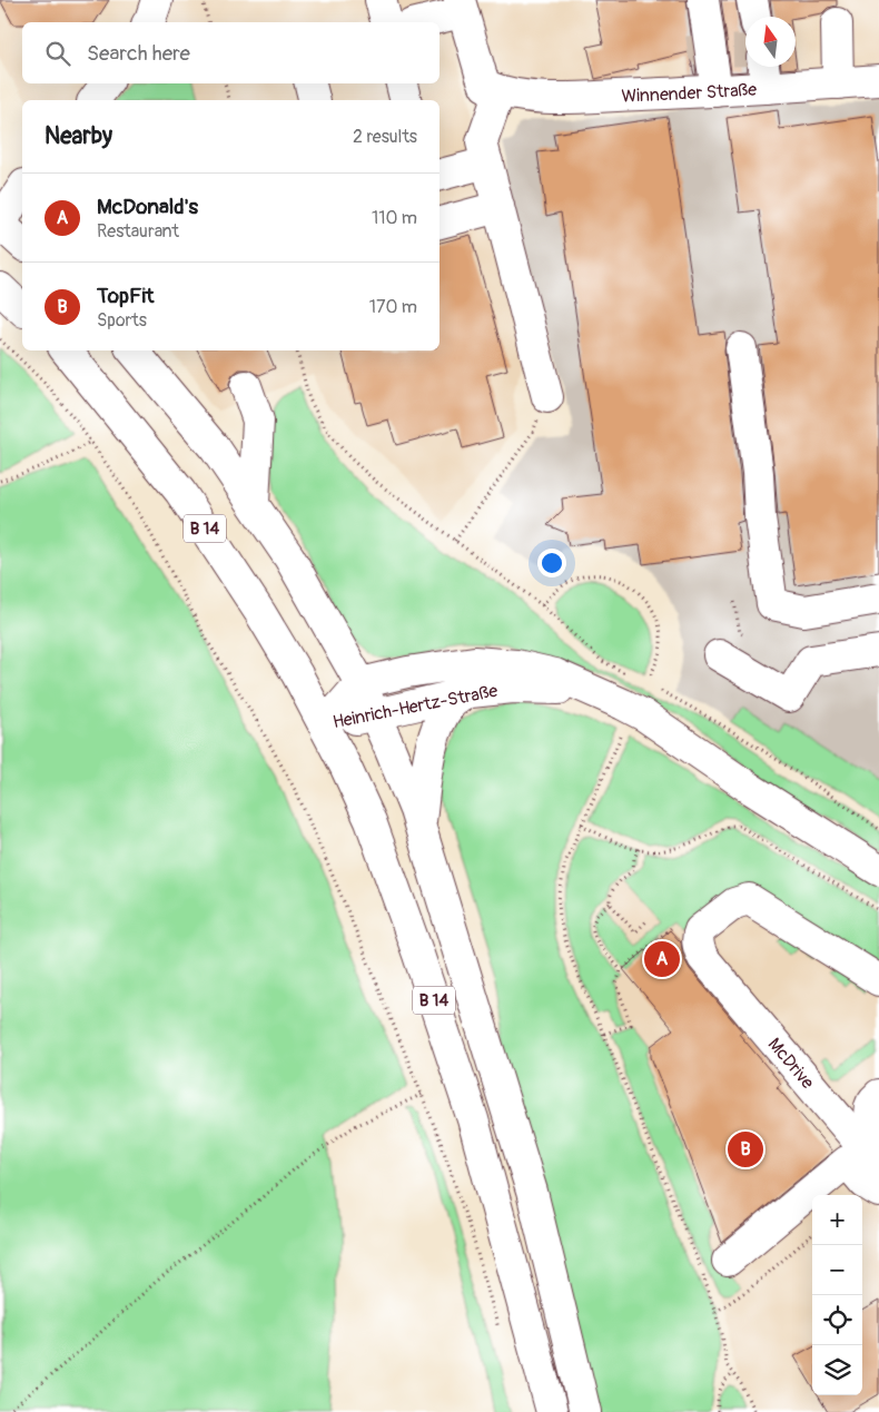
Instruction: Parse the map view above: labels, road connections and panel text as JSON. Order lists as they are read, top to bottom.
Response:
{
  "streets": {
    "main road": [
      "Winnender Straße",
      "B 14",
      "Heinrich-Hertz-Straße",
      "McDrive"
    ]
  },
  "crossings": [
    ["B 14", "Heinrich-Hertz-Straße"]
  ],
  "north": "top",
  "page": {
    "search": "Search here",
    "heading": ["Nearby", "2 results"],
    "list": [
      {
        "mark": "A",
        "name": "McDonald's",
        "note": "Restaurant",
        "value": "110 m"
      },
      {
        "mark": "B",
        "name": "TopFit",
        "note": "Sports",
        "value": "170 m"
      }
    ],
    "pins": ["A", "B"],
    "map_buttons": ["+", "−"]
  }
}
